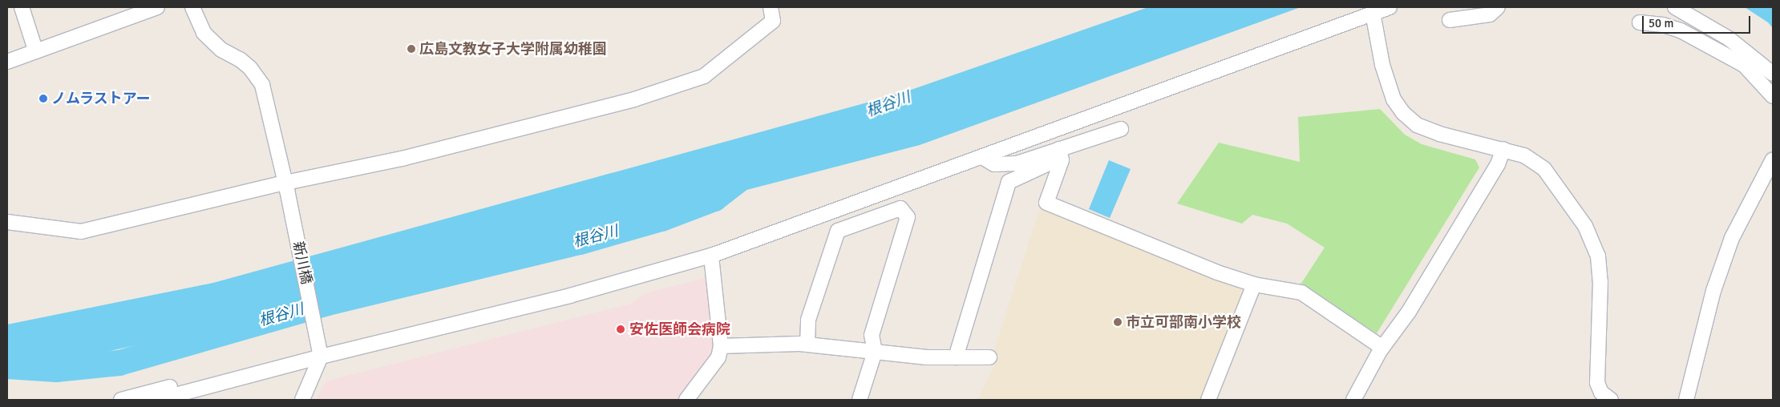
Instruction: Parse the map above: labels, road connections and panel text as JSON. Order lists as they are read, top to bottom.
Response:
{
  "streets": {
    "street": ["新川橋"]
  },
  "water": ["根谷川"],
  "places": [
    "広島文教女子大学附属幼稚園",
    "ノムラストアー",
    "市立可部南小学校",
    "安佐医師会病院"
  ],
  "scale_bar": "50 m"
}
